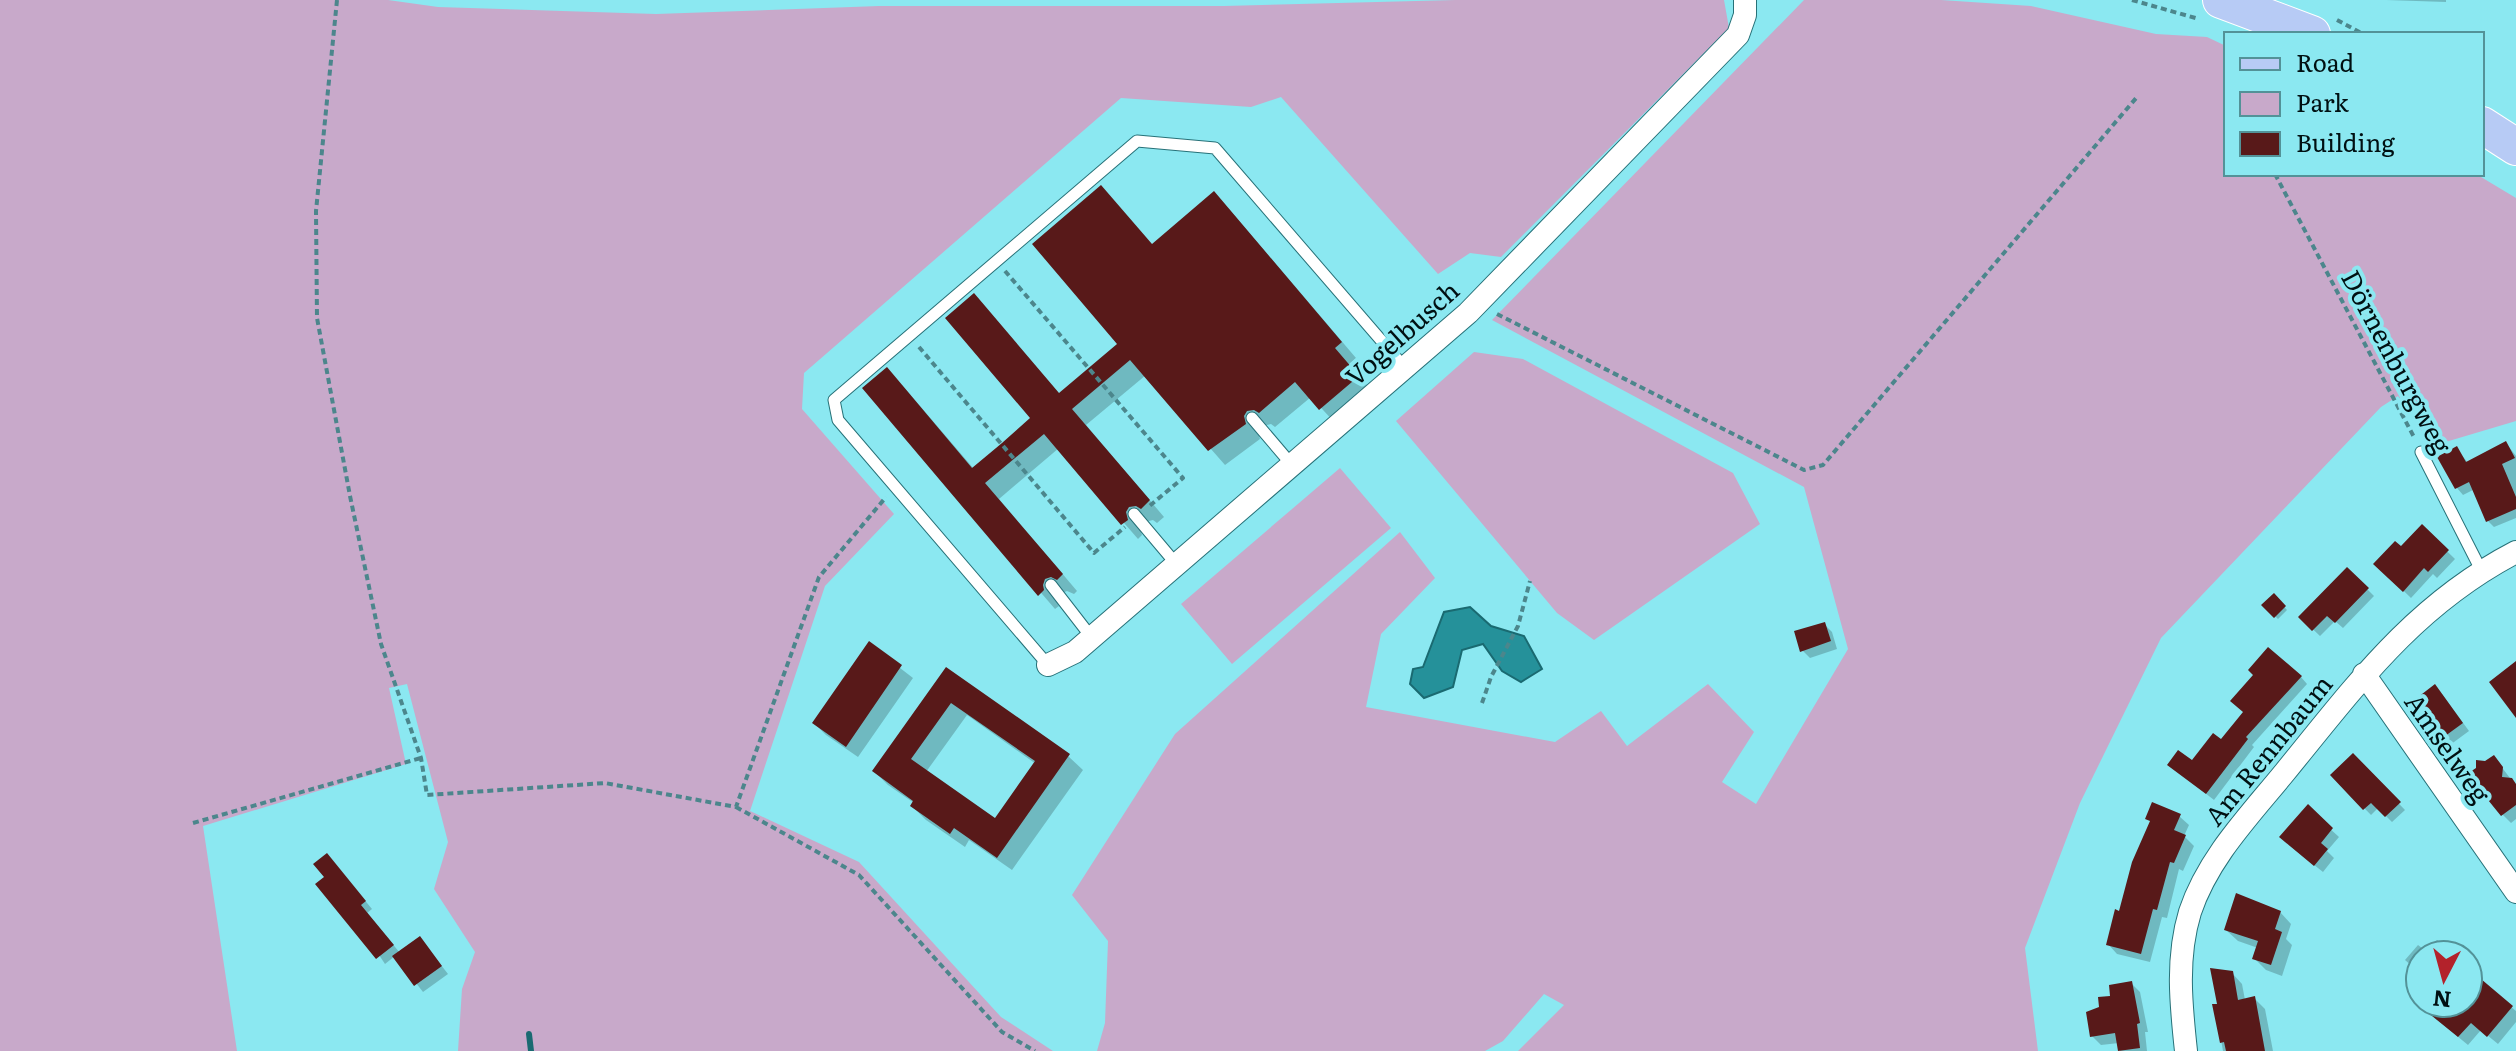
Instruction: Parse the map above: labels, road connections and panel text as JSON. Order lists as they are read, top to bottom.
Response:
{
  "streets": {
    "street": ["Vogelbusch", "Amselweg", "Am Rennbaum"],
    "lane": ["Dörnenburgweg"]
  },
  "crossings": [
    ["Dörnenburgweg", "Am Rennbaum"],
    ["Amselweg", "Am Rennbaum"]
  ],
  "legend": ["Road", "Park", "Building"],
  "north": "bottom"
}
